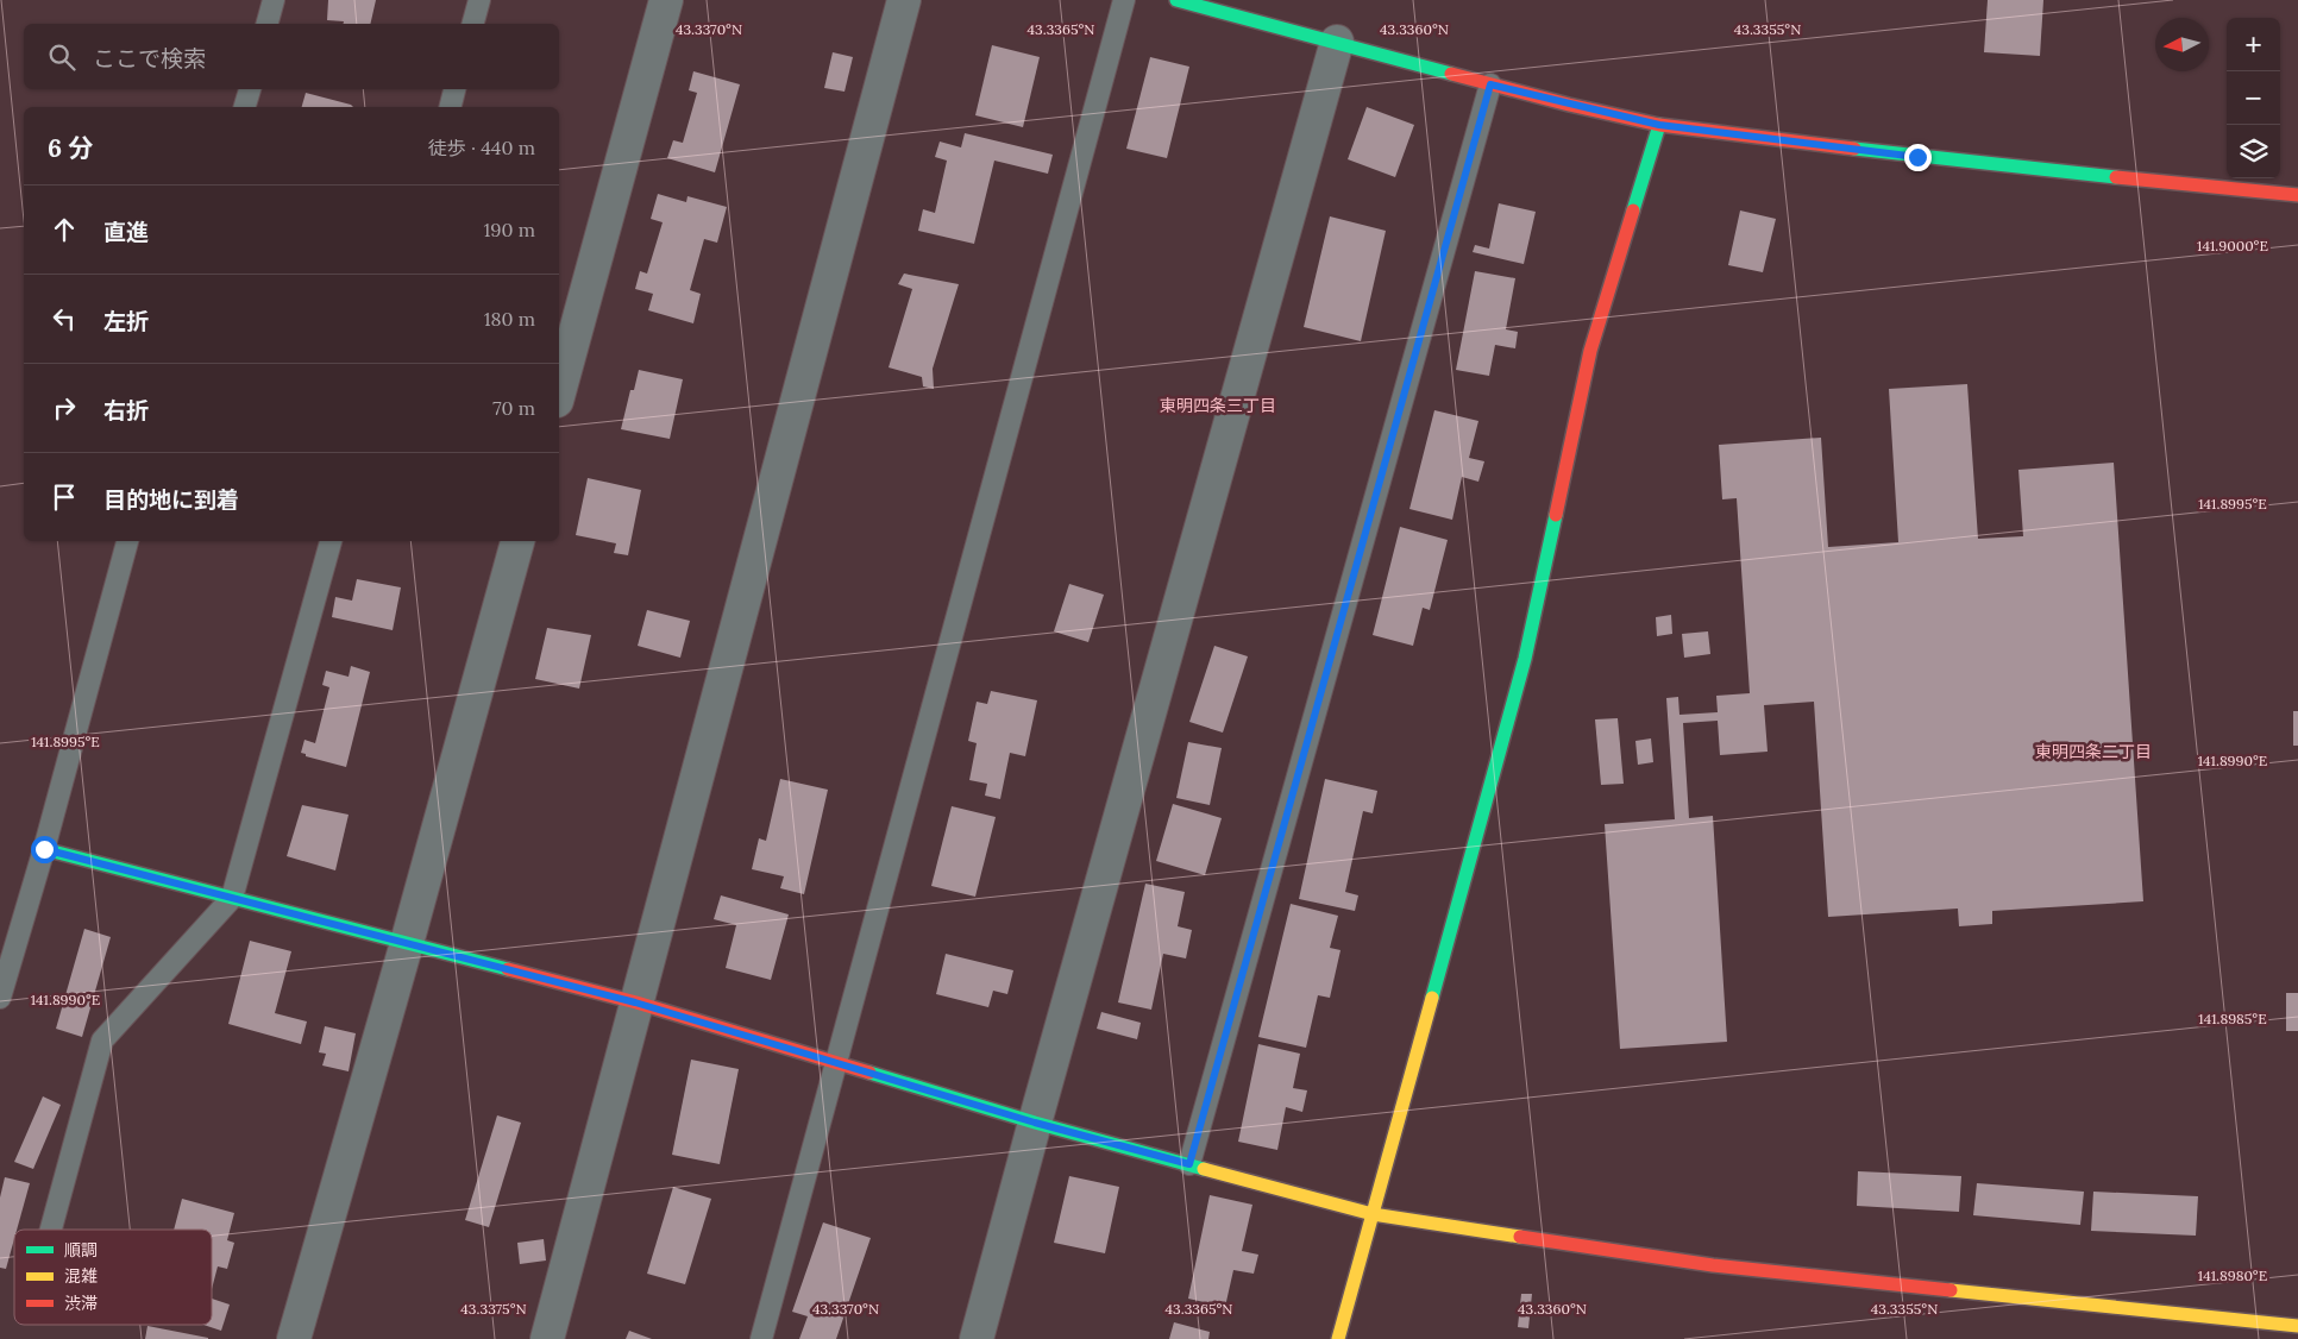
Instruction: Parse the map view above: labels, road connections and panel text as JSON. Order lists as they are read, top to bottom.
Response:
{
  "districts": ["東明四条三丁目", "東明四条二丁目"],
  "legend": ["順調", "混雑", "渋滞"],
  "north": "left",
  "page": {
    "map_buttons": ["+", "−"],
    "search": "ここで検索",
    "heading": ["6 分", "徒歩 · 440 m"],
    "list": [
      ["直進", "190 m"],
      ["左折", "180 m"],
      ["右折", "70 m"],
      "目的地に到着"
    ]
  },
  "coordinates": [
    "43.3370°N",
    "43.3365°N",
    "43.3360°N",
    "43.3355°N",
    "141.9000°E",
    "141.8995°E",
    "141.8990°E",
    "141.8985°E",
    "141.8980°E",
    "43.3375°N"
  ]
}
